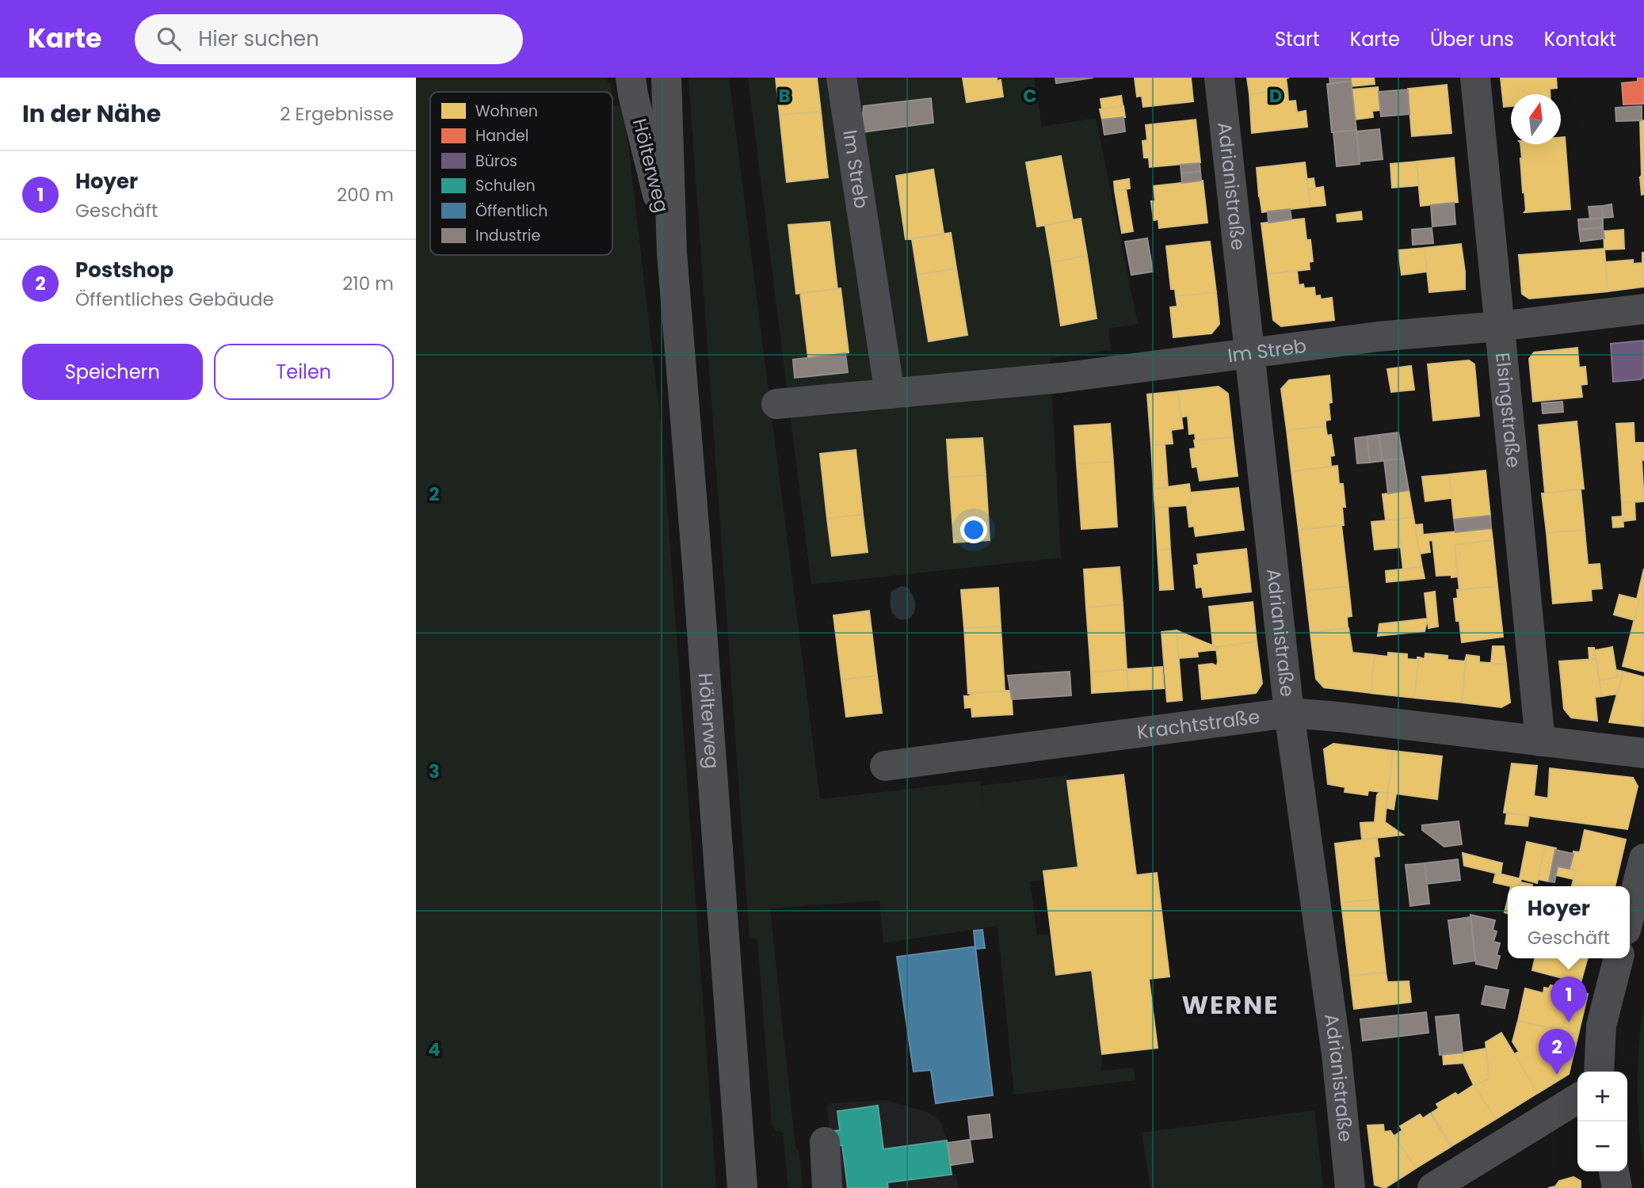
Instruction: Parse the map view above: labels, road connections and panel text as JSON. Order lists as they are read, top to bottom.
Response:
{
  "streets": {
    "main road": ["Hölterweg"],
    "street": [
      "Im Streb",
      "Adrianistraße",
      "Elsingstraße",
      "Krachtstraße"
    ]
  },
  "crossings": [
    ["Im Streb", "Adrianistraße"],
    ["Im Streb", "Elsingstraße"],
    ["Adrianistraße", "Krachtstraße"],
    ["Elsingstraße", "Krachtstraße"]
  ],
  "districts": ["WERNE"],
  "legend": [
    "Wohnen",
    "Handel",
    "Büros",
    "Schulen",
    "Öffentlich",
    "Industrie"
  ],
  "north": "top",
  "page": {
    "header": "Karte",
    "search": "Hier suchen",
    "nav": [
      "Start",
      "Karte",
      "Über uns",
      "Kontakt"
    ],
    "heading": ["In der Nähe", "2 Ergebnisse"],
    "list": [
      {
        "mark": "1",
        "name": "Hoyer",
        "note": "Geschäft",
        "value": "200 m"
      },
      {
        "mark": "2",
        "name": "Postshop",
        "note": "Öffentliches Gebäude",
        "value": "210 m"
      }
    ],
    "buttons": ["Speichern", "Teilen"],
    "popup": ["Hoyer", "Geschäft"],
    "pins": ["1", "2"],
    "map_buttons": ["+", "−"]
  },
  "grid": {
    "columns": ["B", "C", "D"],
    "rows": ["2", "3", "4"]
  }
}
